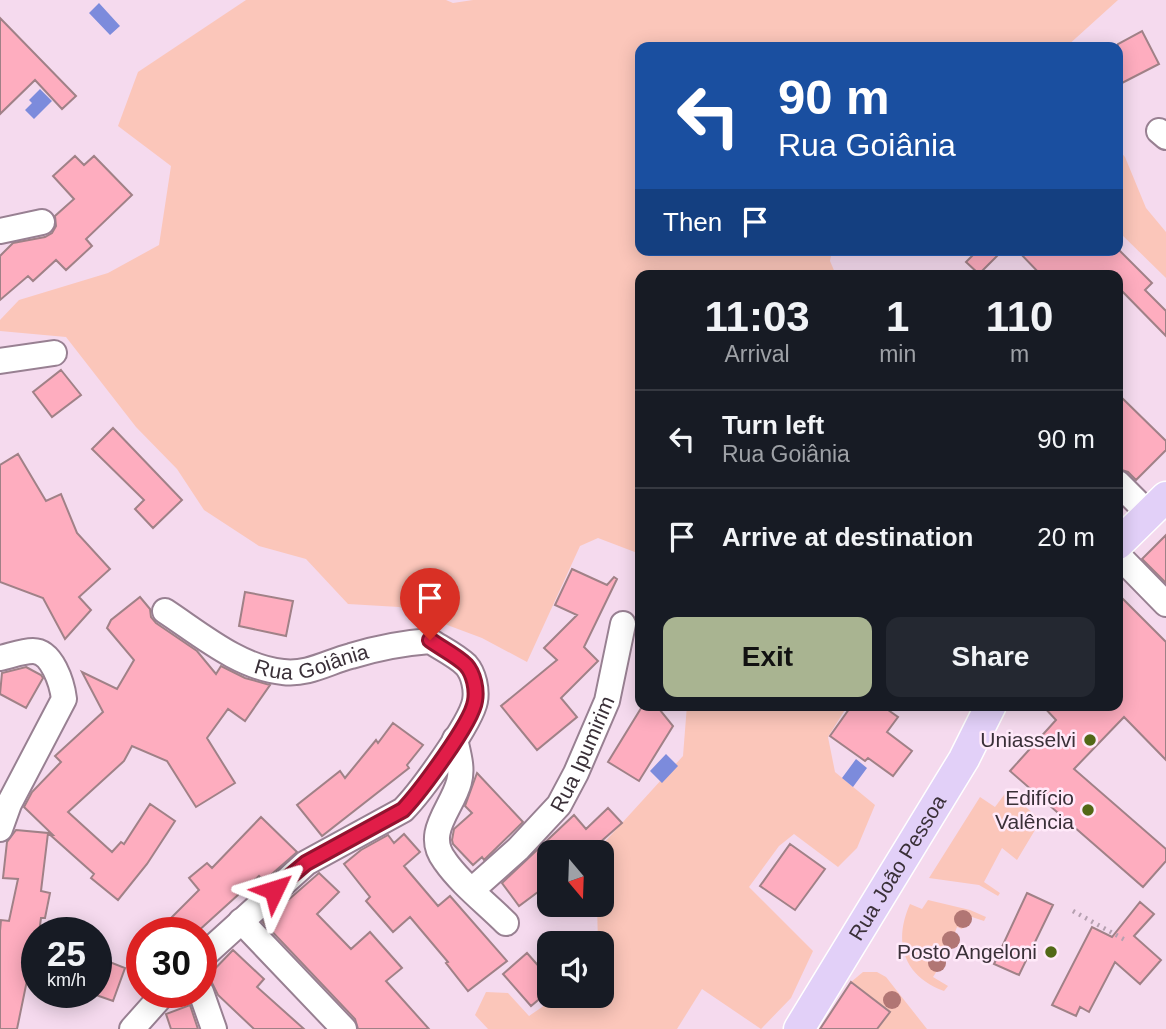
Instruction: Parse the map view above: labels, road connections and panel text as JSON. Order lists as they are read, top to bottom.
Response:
{
  "streets": {
    "main road": ["Rua João Pessoa"],
    "street": ["Rua Goiânia", "Rua Ipumirim"]
  },
  "places": ["Uniasselvi", "Edifício Valência", "Posto Angeloni"],
  "north": "bottom",
  "page": {
    "turn": ["90 m", "Rua Goiânia"],
    "then": "Then",
    "eta": [
      "11:03",
      "Arrival",
      "1",
      "min",
      "110",
      "m"
    ],
    "list": [
      {
        "name": "Turn left",
        "note": "Rua Goiânia",
        "value": "90 m"
      },
      {
        "name": "Arrive at destination",
        "value": "20 m"
      }
    ],
    "buttons": ["Exit", "Share"],
    "speed": "25 km/h",
    "limit": "30"
  }
}
